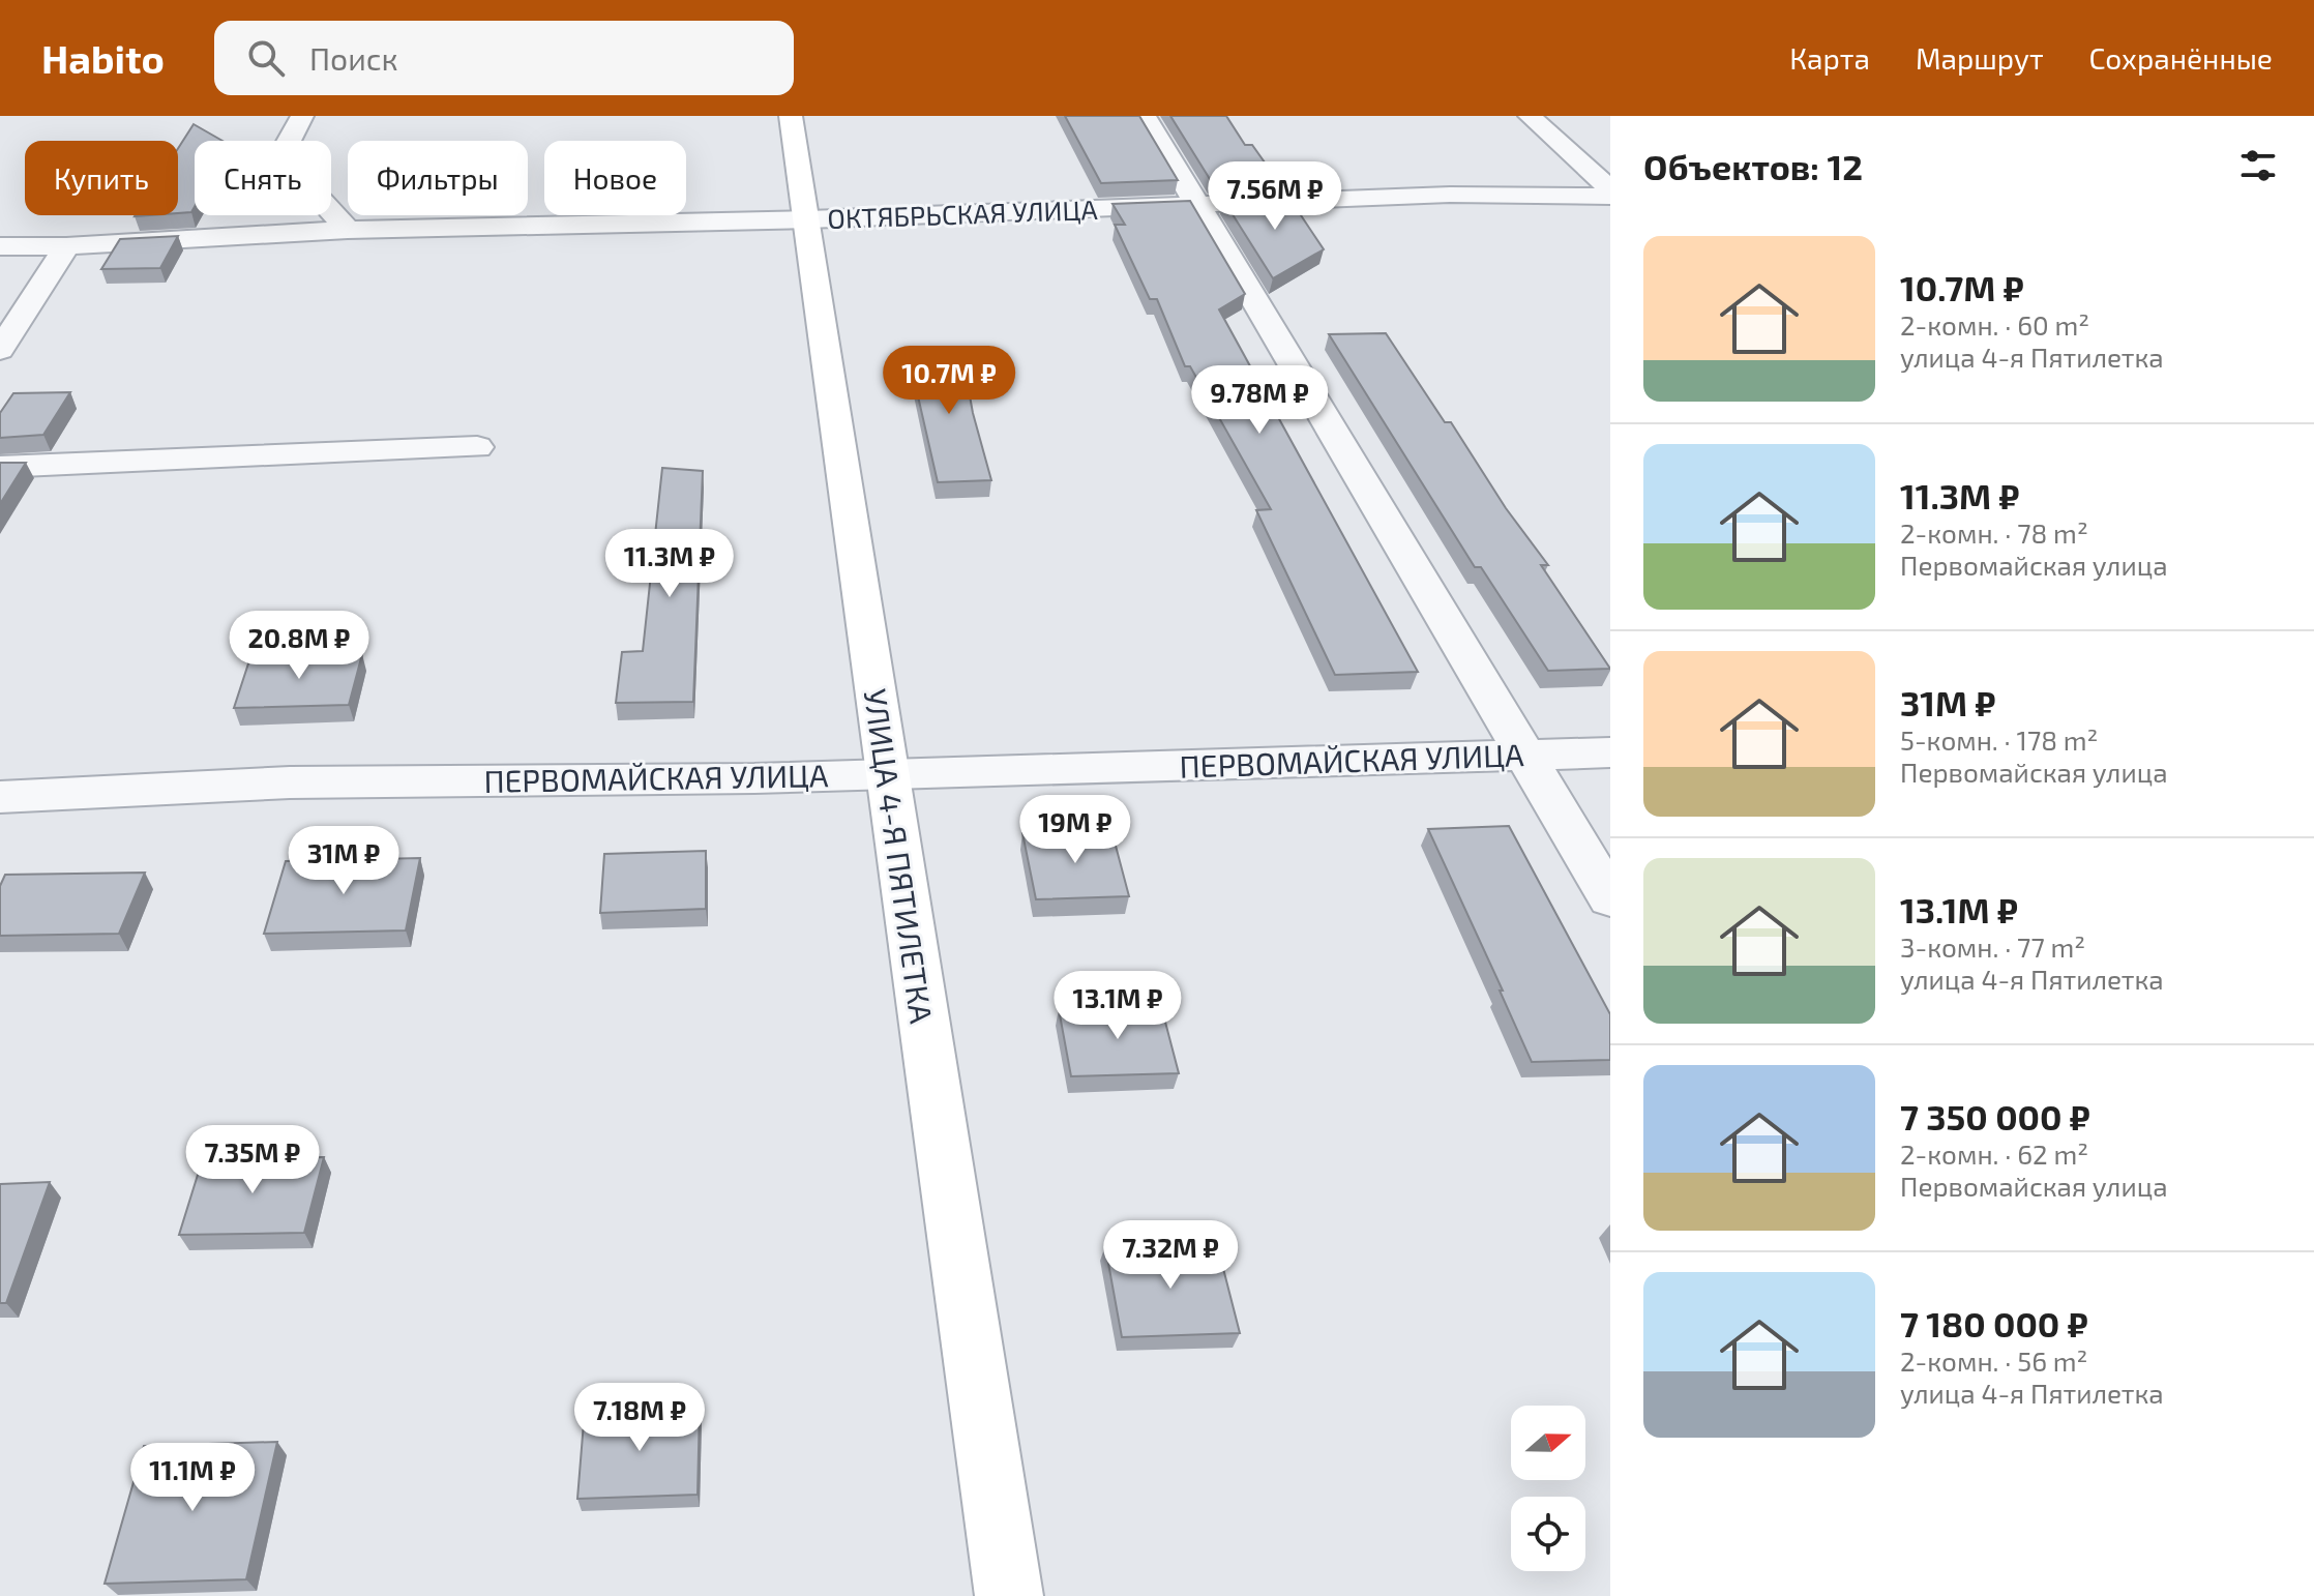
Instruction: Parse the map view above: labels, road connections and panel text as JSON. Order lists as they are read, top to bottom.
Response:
{
  "streets": {
    "street": ["ОКТЯБРЬСКАЯ УЛИЦА", "ПЕРВОМАЙСКАЯ УЛИЦА", "УЛИЦА 4-Я ПЯТИЛЕТКА"]
  },
  "crossings": [
    ["ОКТЯБРЬСКАЯ УЛИЦА", "УЛИЦА 4-Я ПЯТИЛЕТКА"],
    ["ПЕРВОМАЙСКАЯ УЛИЦА", "УЛИЦА 4-Я ПЯТИЛЕТКА"]
  ],
  "north": "right",
  "page": {
    "header": "Habito",
    "search": "Поиск",
    "nav": ["Карта", "Маршрут", "Сохранённые"],
    "heading": "Объектов: 12",
    "chip": [
      "Купить",
      "Снять",
      "Фильтры",
      "Новое"
    ],
    "price": [
      "7.56M ₽",
      "10.7M ₽",
      "9.78M ₽",
      "11.3M ₽",
      "20.8M ₽",
      "19M ₽",
      "31M ₽",
      "13.1M ₽",
      "7.35M ₽",
      "7.32M ₽",
      "7.18M ₽",
      "11.1M ₽"
    ],
    "list": [
      {
        "name": "10.7M ₽",
        "note": "2-комн. · 60 m² · улица 4-я Пятилетка"
      },
      {
        "name": "11.3M ₽",
        "note": "2-комн. · 78 m² · Первомайская улица"
      },
      {
        "name": "31M ₽",
        "note": "5-комн. · 178 m² · Первомайская улица"
      },
      {
        "name": "13.1M ₽",
        "note": "3-комн. · 77 m² · улица 4-я Пятилетка"
      },
      {
        "name": "7 350 000 ₽",
        "note": "2-комн. · 62 m² · Первомайская улица"
      },
      {
        "name": "7 180 000 ₽",
        "note": "2-комн. · 56 m² · улица 4-я Пятилетка"
      }
    ]
  }
}
